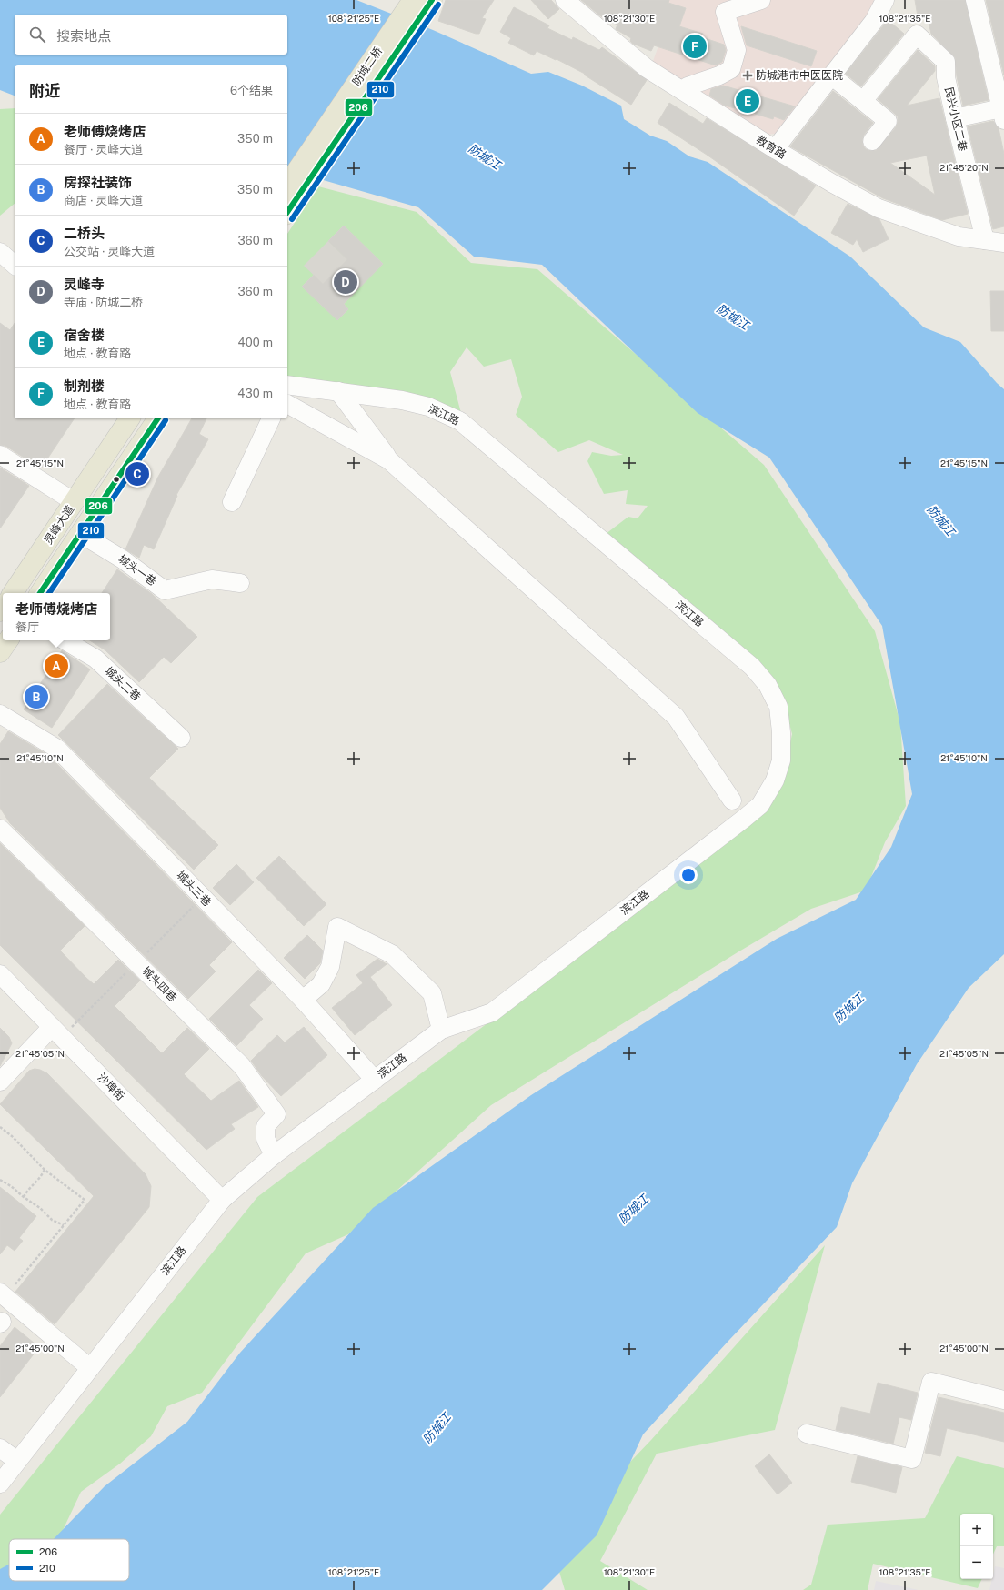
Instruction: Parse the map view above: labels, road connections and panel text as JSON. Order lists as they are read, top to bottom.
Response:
{
  "streets": {
    "main road": ["防城二桥", "灵峰大道"],
    "street": [
      "民兴小区二巷",
      "教育路",
      "滨江路",
      "城头一巷",
      "城头二巷",
      "城头三巷",
      "城头四巷",
      "沙埠街"
    ]
  },
  "crossings": [
    ["民兴小区二巷", "教育路"],
    ["滨江路", "城头三巷"],
    ["滨江路", "城头四巷"],
    ["滨江路", "沙埠街"],
    ["灵峰大道", "城头一巷"]
  ],
  "water": ["防城江"],
  "places": {
    "health": ["防城港市中医医院"]
  },
  "lines": ["transit line 206", "transit line 210"],
  "legend": ["206", "210"],
  "page": {
    "search": "搜索地点",
    "pins": [
      "F",
      "E",
      "D",
      "C",
      "A",
      "B"
    ],
    "heading": ["附近", "6个结果"],
    "list": [
      {
        "mark": "A",
        "name": "老师傅烧烤店",
        "note": "餐厅 · 灵峰大道",
        "value": "350 m"
      },
      {
        "mark": "B",
        "name": "房探社装饰",
        "note": "商店 · 灵峰大道",
        "value": "350 m"
      },
      {
        "mark": "C",
        "name": "二桥头",
        "note": "公交站 · 灵峰大道",
        "value": "360 m"
      },
      {
        "mark": "D",
        "name": "灵峰寺",
        "note": "寺庙 · 防城二桥",
        "value": "360 m"
      },
      {
        "mark": "E",
        "name": "宿舍楼",
        "note": "地点 · 教育路",
        "value": "400 m"
      },
      {
        "mark": "F",
        "name": "制剂楼",
        "note": "地点 · 教育路",
        "value": "430 m"
      }
    ],
    "popup": ["老师傅烧烤店", "餐厅"],
    "map_buttons": ["+", "−"]
  },
  "coordinates": [
    "108°21'25\"E",
    "108°21'30\"E",
    "108°21'35\"E",
    "21°45'20\"N",
    "21°45'15\"N",
    "21°45'10\"N",
    "21°45'05\"N",
    "21°45'00\"N"
  ]
}
